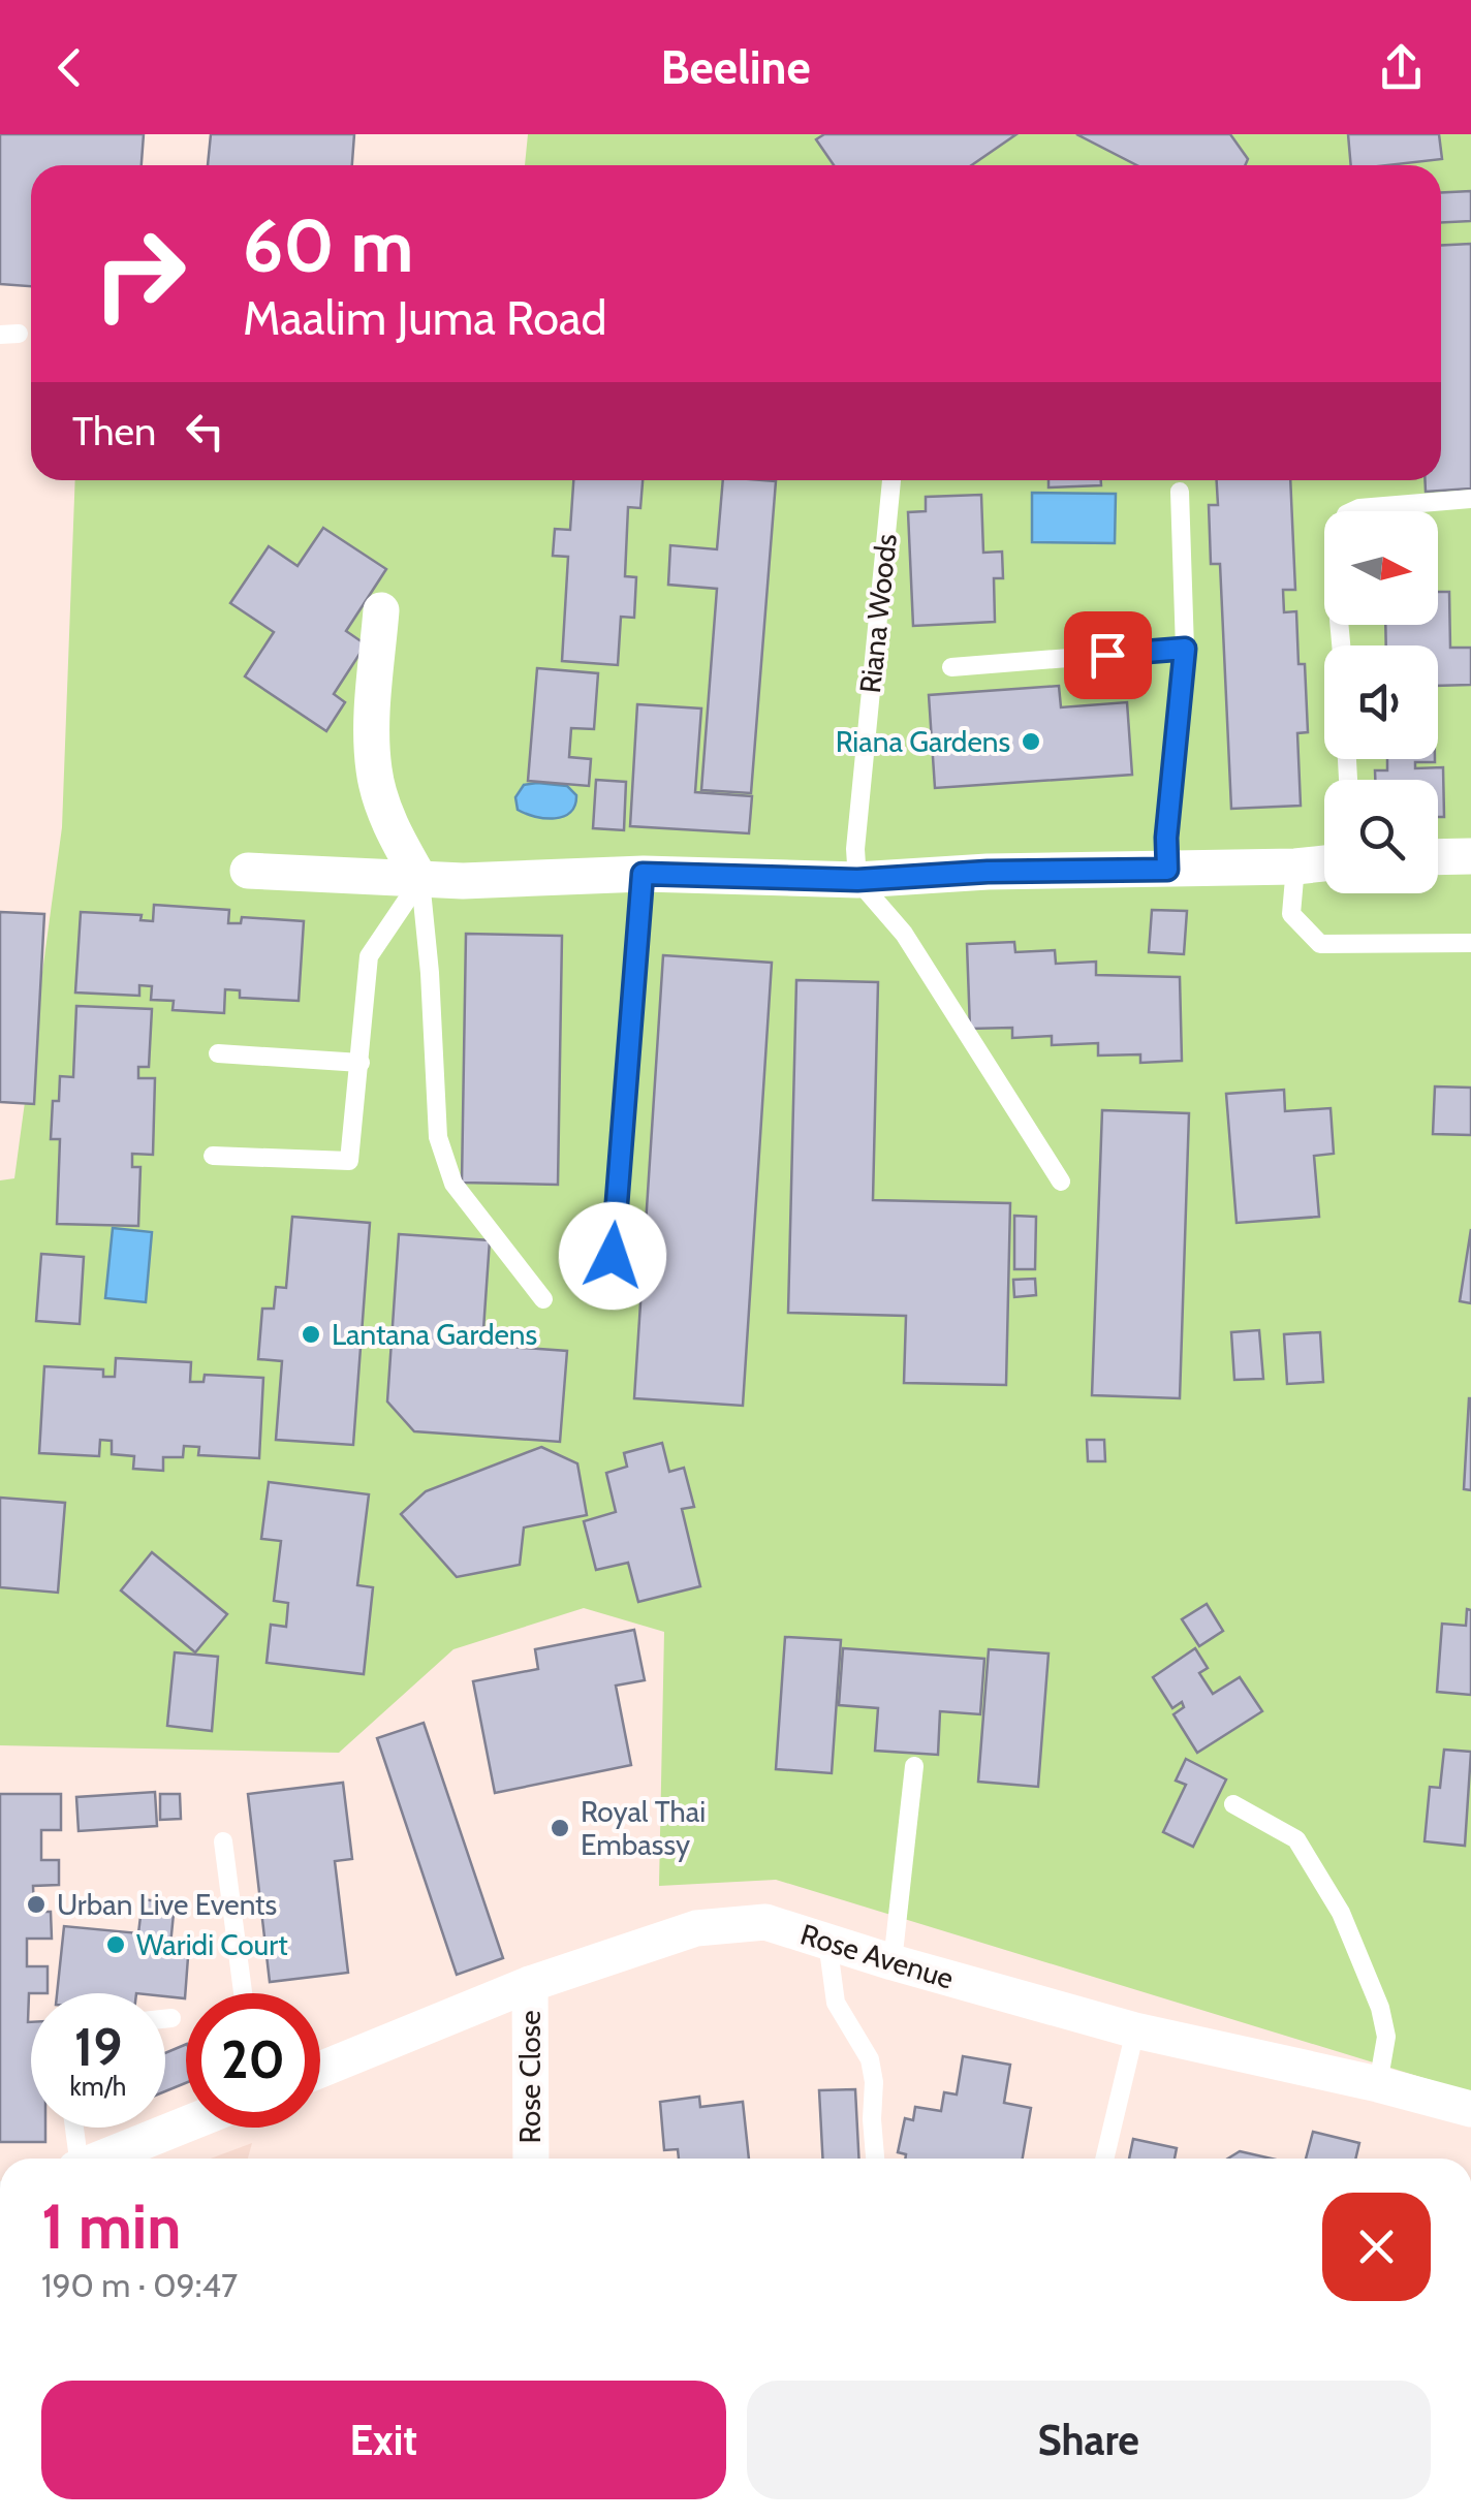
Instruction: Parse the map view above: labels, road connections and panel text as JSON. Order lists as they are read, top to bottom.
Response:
{
  "streets": {
    "street": ["Rose Avenue", "Rose Close"],
    "lane": ["Riana Woods"]
  },
  "crossings": [
    ["Rose Avenue", "Rose Close"]
  ],
  "places": [
    "Riana Gardens",
    "Lantana Gardens",
    "Royal Thai Embassy",
    "Urban Live Events",
    "Waridi Court"
  ],
  "north": "right",
  "page": {
    "header": "Beeline",
    "turn": ["60 m", "Maalim Juma Road"],
    "then": "Then",
    "speed": "19 km/h",
    "limit": "20",
    "heading": ["1 min", "190 m · 09:47"],
    "buttons": ["Exit", "Share"]
  }
}
